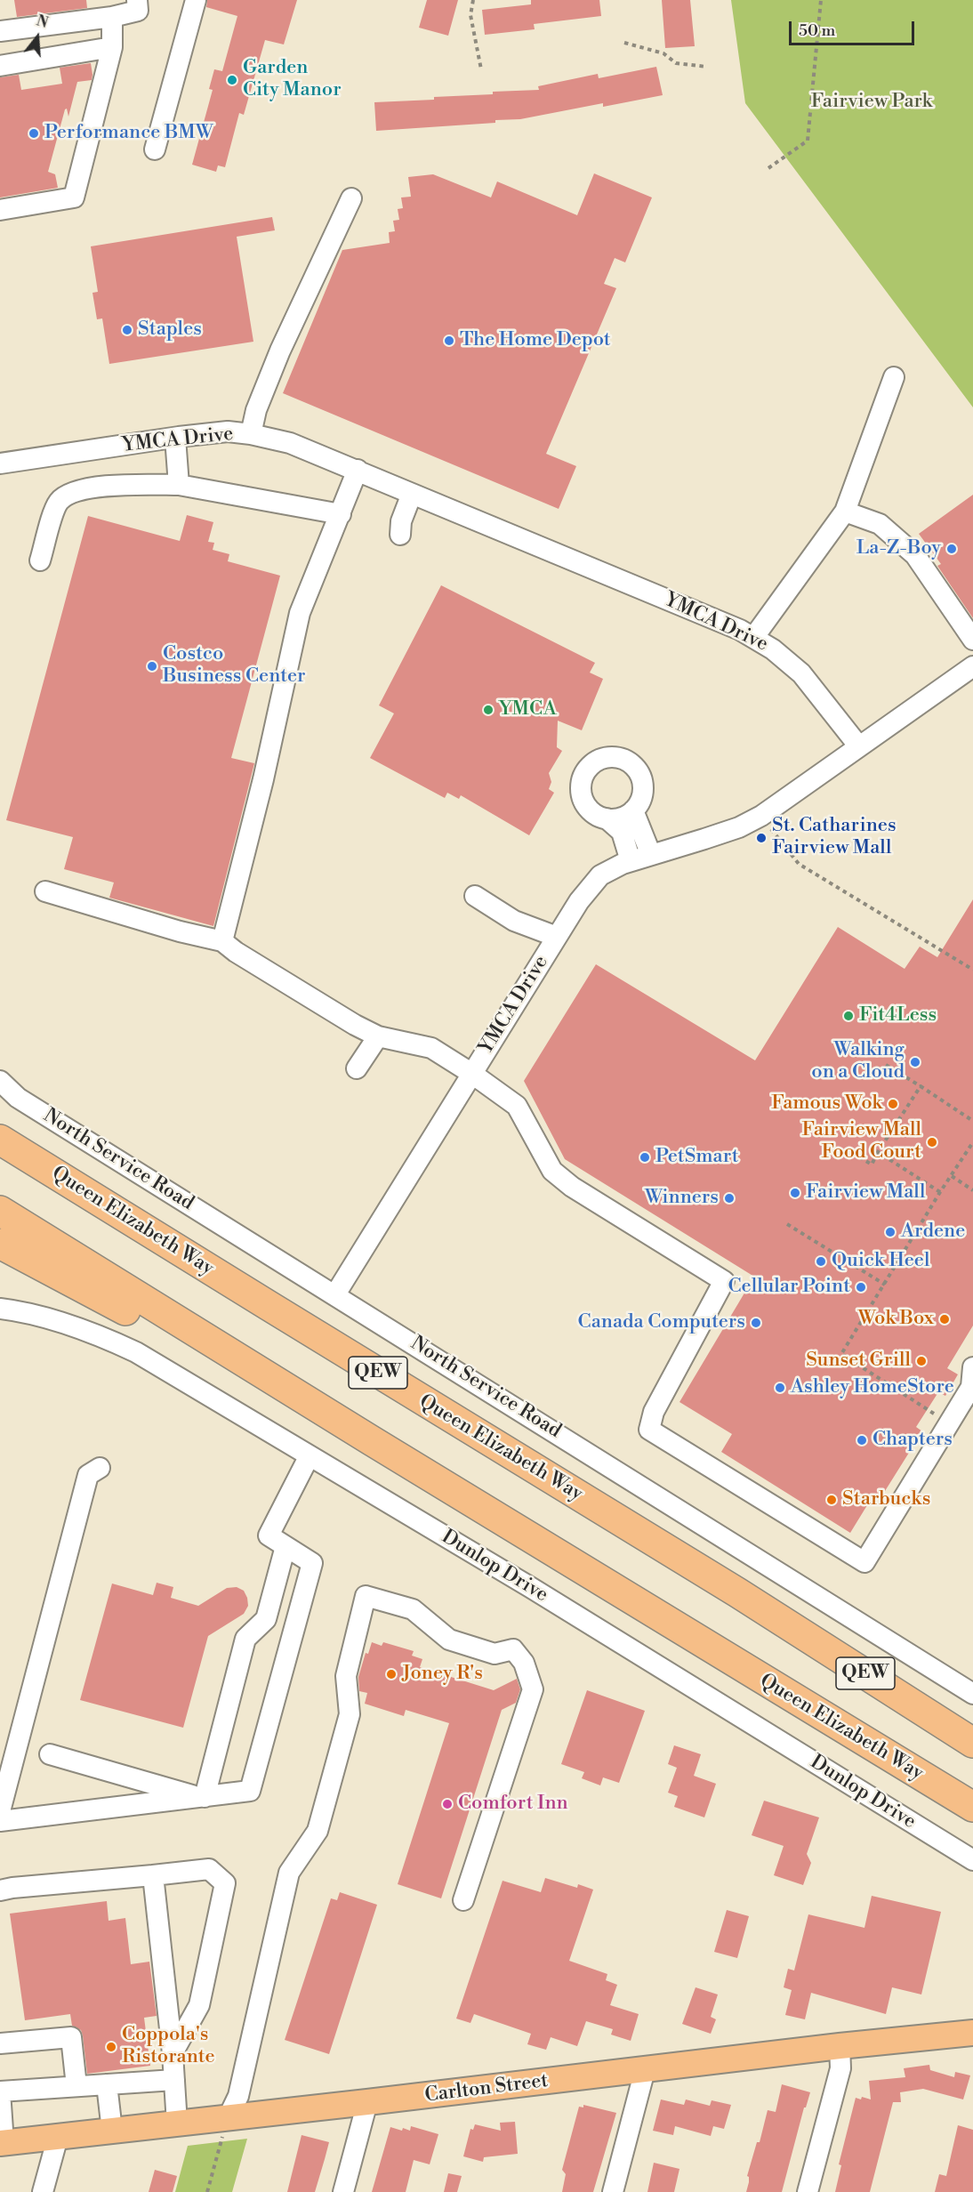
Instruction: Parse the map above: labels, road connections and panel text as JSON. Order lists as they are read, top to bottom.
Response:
{
  "streets": {
    "highway": ["Queen Elizabeth Way", "QEW"],
    "main road": ["Carlton Street"],
    "street": ["YMCA Drive", "North Service Road", "Dunlop Drive"]
  },
  "crossings": [
    ["YMCA Drive", "North Service Road"]
  ],
  "parks": ["Fairview Park"],
  "places": [
    "Garden City Manor",
    "Performance BMW",
    "Staples",
    "The Home Depot",
    "La-Z-Boy",
    "Costco Business Center",
    "YMCA",
    "St. Catharines Fairview Mall",
    "Fit4Less",
    "Walking on a Cloud",
    "Famous Wok",
    "Fairview Mall Food Court",
    "PetSmart",
    "Fairview Mall",
    "Winners",
    "Ardene",
    "Quick Heel",
    "Cellular Point",
    "Wok Box",
    "Canada Computers",
    "Sunset Grill",
    "Ashley HomeStore",
    "Chapters",
    "Starbucks",
    "Joney R's",
    "Comfort Inn",
    "Coppola's Ristorante"
  ],
  "scale_bar": "50 m",
  "north": "top"
}
